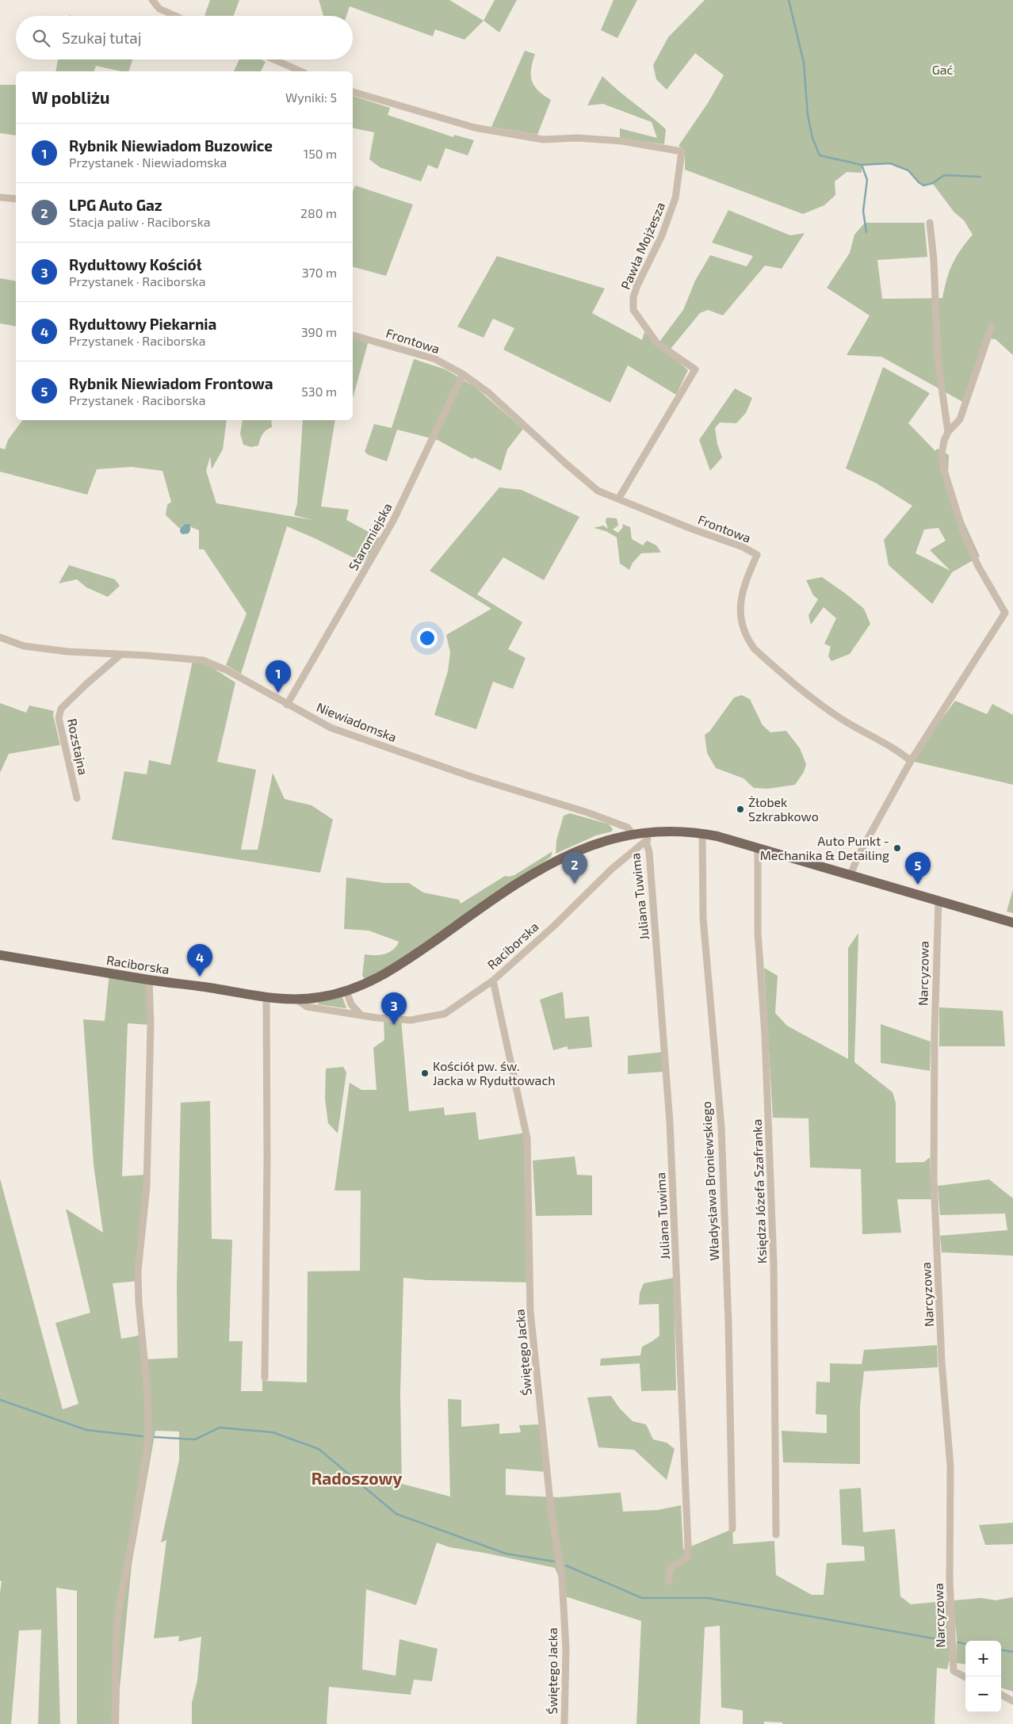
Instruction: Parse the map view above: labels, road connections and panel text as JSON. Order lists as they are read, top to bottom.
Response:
{
  "streets": {
    "main road": ["Raciborska"],
    "street": [
      "Pawła Mojżesza",
      "Frontowa",
      "Staromiejska",
      "Niewiadomska",
      "Rozstajna",
      "Juliana Tuwima",
      "Narcyzowa",
      "Władysława Broniewskiego",
      "Księdza Józefa Szafranka",
      "Świętego Jacka"
    ]
  },
  "crossings": [
    ["Pawła Mojżesza", "Frontowa"],
    ["Frontowa", "Staromiejska"],
    ["Staromiejska", "Niewiadomska"],
    ["Niewiadomska", "Rozstajna"],
    ["Niewiadomska", "Raciborska"],
    ["Juliana Tuwima", "Raciborska"],
    ["Raciborska", "Narcyzowa"],
    ["Raciborska", "Władysława Broniewskiego"],
    ["Raciborska", "Księdza Józefa Szafranka"],
    ["Raciborska", "Świętego Jacka"]
  ],
  "districts": ["Radoszowy"],
  "parks": ["Gać"],
  "places": ["Żłobek Szkrabkowo", "Auto Punkt - Mechanika & Detailing", "Kościół pw. św. Jacka w Rydułtowach"],
  "page": {
    "search": "Szukaj tutaj",
    "heading": ["W pobliżu", "Wyniki: 5"],
    "list": [
      {
        "mark": "1",
        "name": "Rybnik Niewiadom Buzowice",
        "note": "Przystanek · Niewiadomska",
        "value": "150 m"
      },
      {
        "mark": "2",
        "name": "LPG Auto Gaz",
        "note": "Stacja paliw · Raciborska",
        "value": "280 m"
      },
      {
        "mark": "3",
        "name": "Rydułtowy Kościół",
        "note": "Przystanek · Raciborska",
        "value": "370 m"
      },
      {
        "mark": "4",
        "name": "Rydułtowy Piekarnia",
        "note": "Przystanek · Raciborska",
        "value": "390 m"
      },
      {
        "mark": "5",
        "name": "Rybnik Niewiadom Frontowa",
        "note": "Przystanek · Raciborska",
        "value": "530 m"
      }
    ],
    "pins": [
      "1",
      "2",
      "5",
      "4",
      "3"
    ],
    "map_buttons": ["+", "−"]
  }
}
